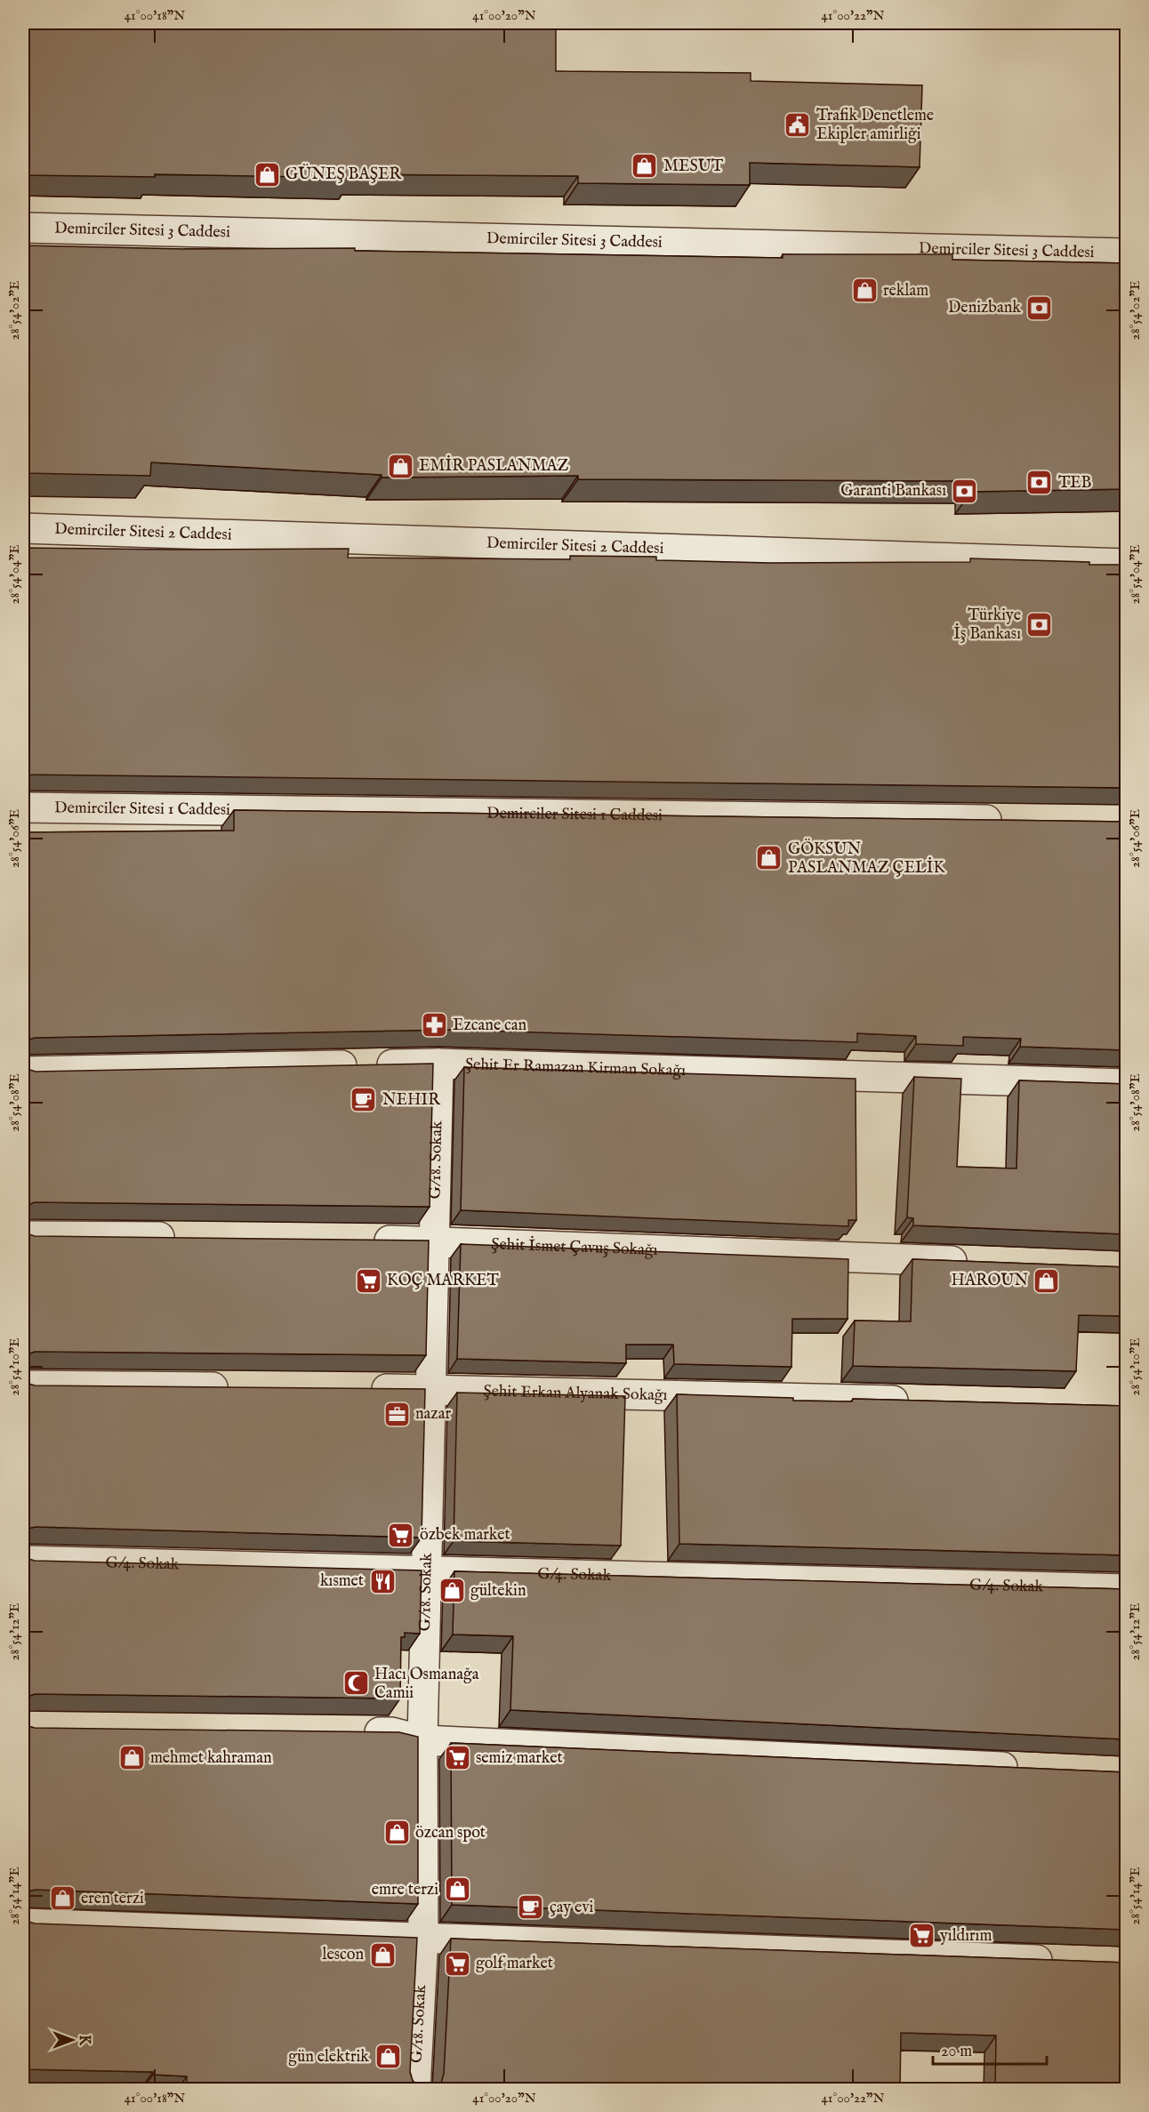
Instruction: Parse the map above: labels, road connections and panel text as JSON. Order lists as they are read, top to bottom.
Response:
{
  "streets": {
    "street": [
      "Demirciler Sitesi 3 Caddesi",
      "Demirciler Sitesi 2 Caddesi",
      "Demirciler Sitesi 1 Caddesi",
      "Şehit Er Ramazan Kirman Sokağı",
      "G/18. Sokak",
      "Şehit İsmet Çavuş Sokağı",
      "Şehit Erkan Alyanak Sokağı",
      "G/4. Sokak"
    ]
  },
  "crossings": [
    ["Şehit Er Ramazan Kirman Sokağı", "G/18. Sokak"],
    ["G/18. Sokak", "Şehit İsmet Çavuş Sokağı"],
    ["G/18. Sokak", "Şehit Erkan Alyanak Sokağı"],
    ["G/18. Sokak", "G/4. Sokak"]
  ],
  "places": {
    "public building": ["Trafik Denetleme Ekipler amirliği"],
    "shop": [
      "MESUT",
      "GÜNEŞ BAŞER",
      "reklam",
      "EMİR PASLANMAZ",
      "GÖKSUN PASLANMAZ ÇELİK",
      "HAROUN",
      "gültekin",
      "mehmet kahraman",
      "özcan spot",
      "emre terzi",
      "eren terzi",
      "lescon",
      "gün elektrik"
    ],
    "bank": [
      "Denizbank",
      "TEB",
      "Garanti Bankası",
      "Türkiye İş Bankası"
    ],
    "pharmacy": ["Ezcane can"],
    "cafe": ["NEHIR", "çay evi"],
    "supermarket": [
      "KOÇ MARKET",
      "özbek market",
      "semiz market",
      "yıldırım",
      "golf market"
    ],
    "office": ["nazar"],
    "restaurant": ["kısmet"],
    "mosque": ["Hacı Osmanağa Camii"]
  },
  "scale_bar": "20 m",
  "north": "right",
  "coordinates": [
    "41°00'18\"N",
    "41°00'20\"N",
    "41°00'22\"N",
    "28°54'02\"E",
    "28°54'04\"E",
    "28°54'06\"E",
    "28°54'08\"E",
    "28°54'10\"E",
    "28°54'12\"E",
    "28°54'14\"E"
  ]
}
